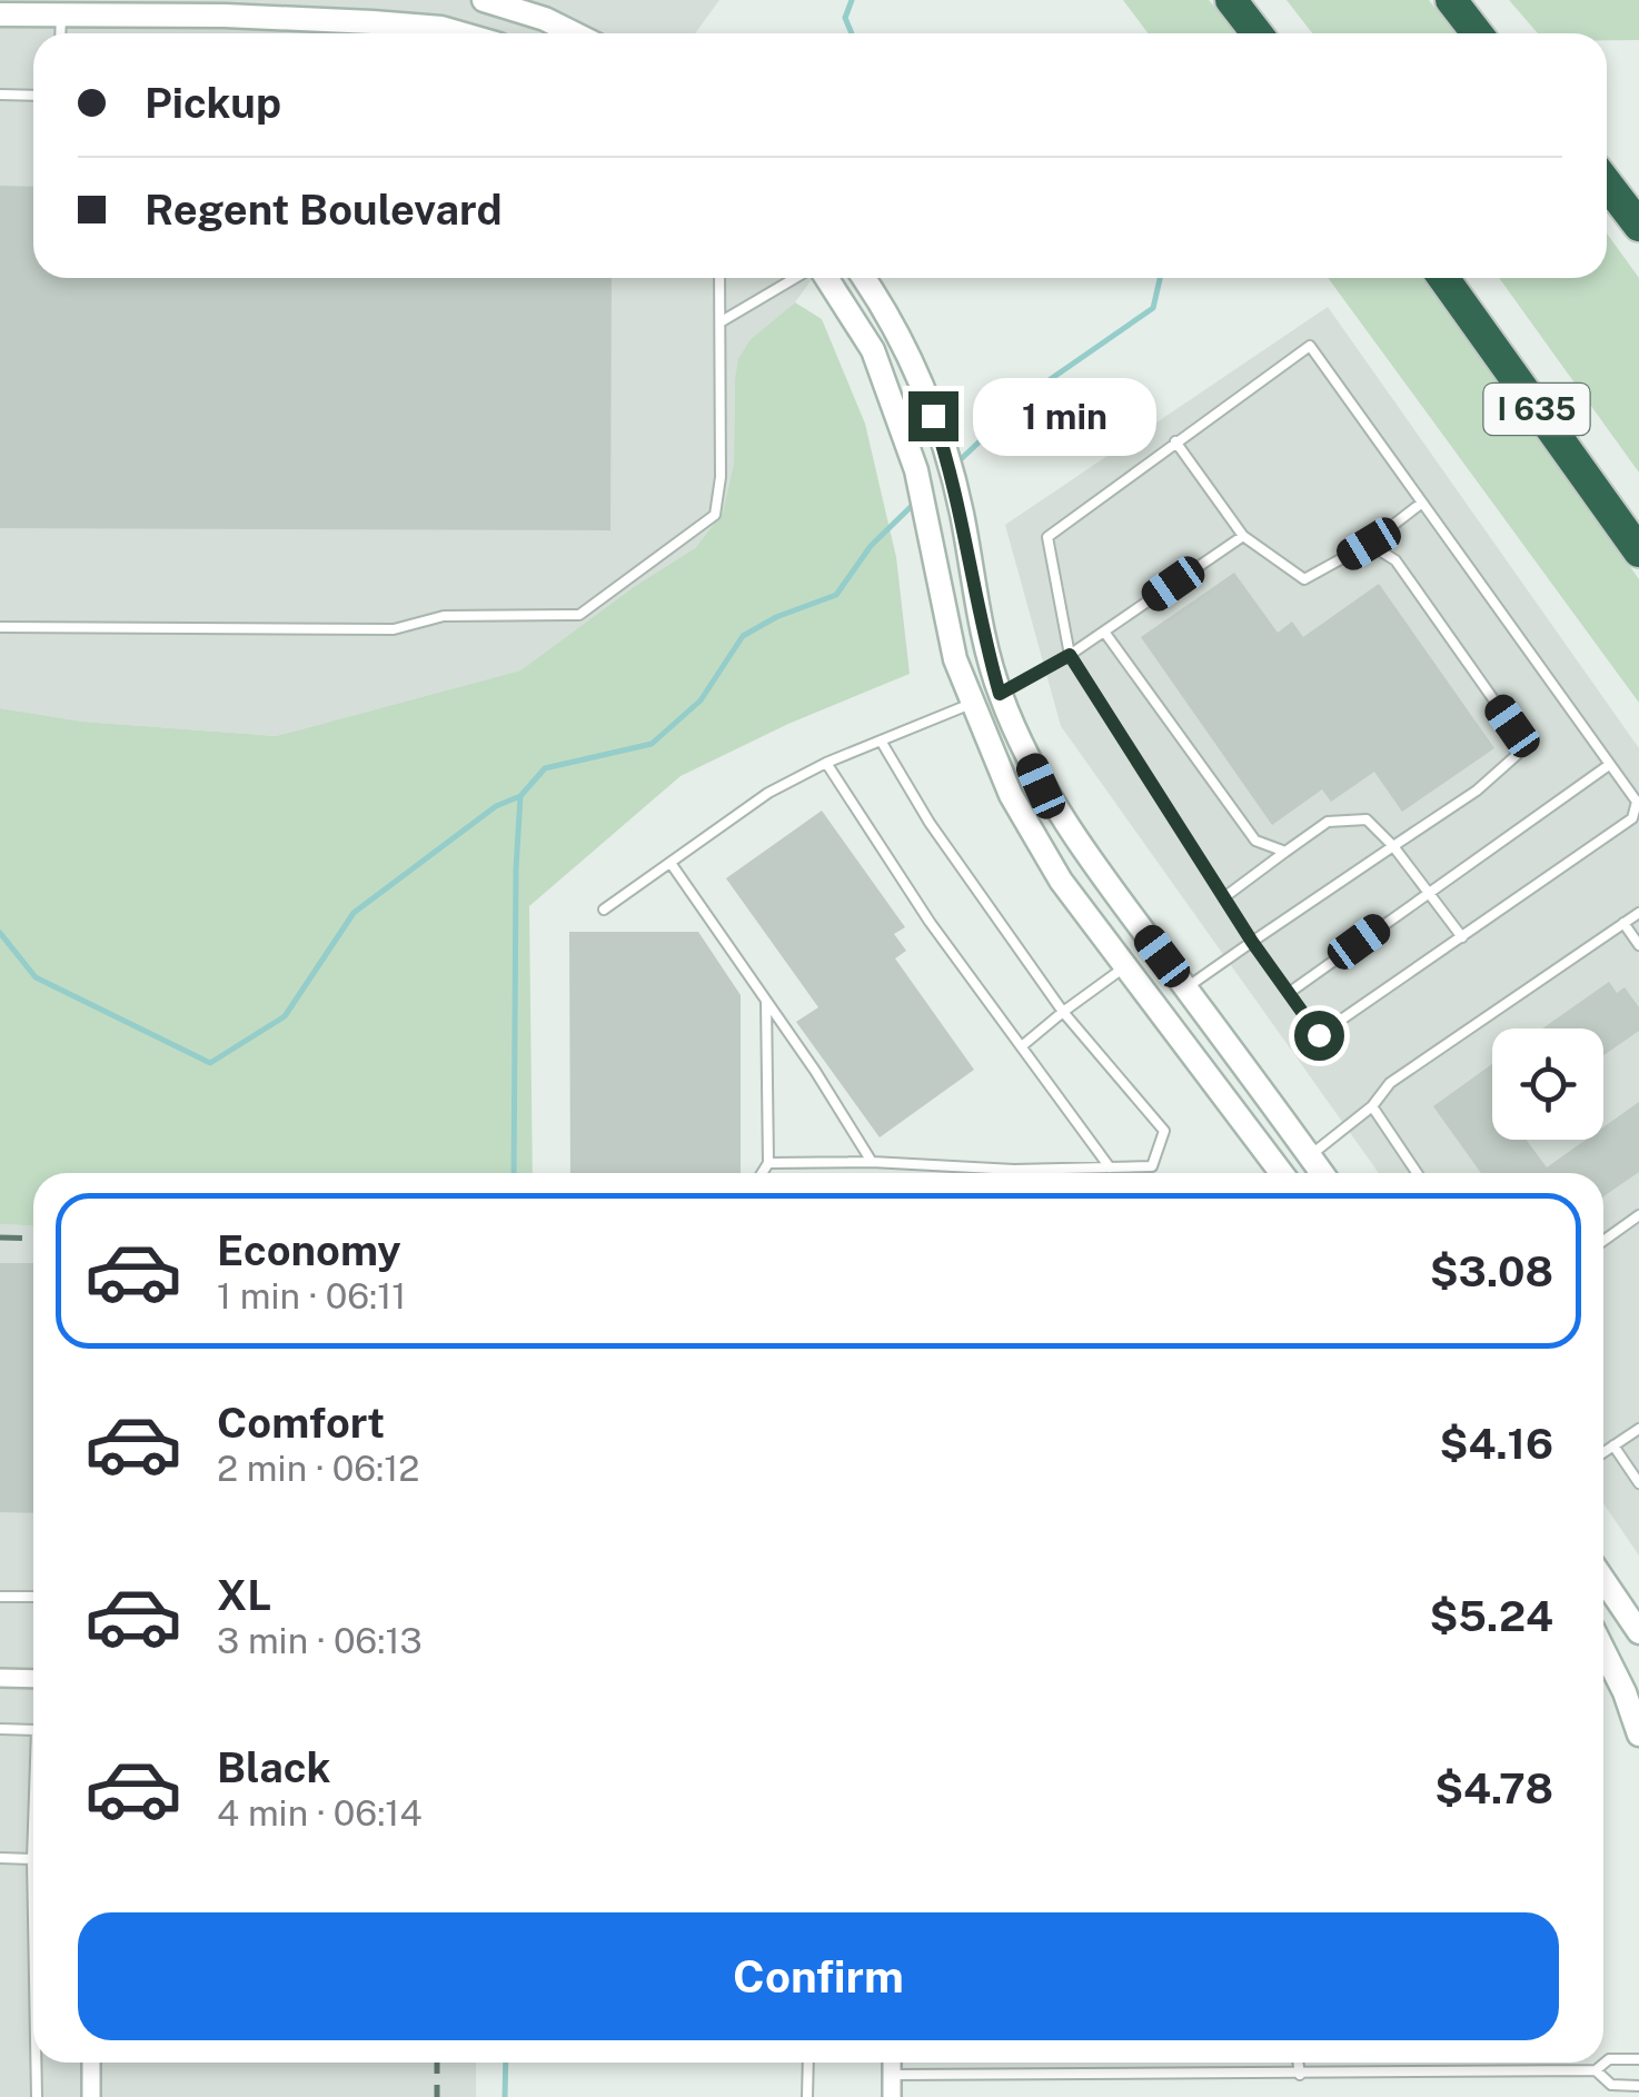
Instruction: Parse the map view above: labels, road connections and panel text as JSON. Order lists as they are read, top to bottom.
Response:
{
  "streets": {
    "highway": ["I 635"]
  },
  "page": {
    "banner": ["Pickup", "Regent Boulevard"],
    "bubble": "1 min",
    "list": [
      {
        "name": "Economy",
        "note": "1 min · 06:11",
        "value": "$3.08"
      },
      {
        "name": "Comfort",
        "note": "2 min · 06:12",
        "value": "$4.16"
      },
      {
        "name": "XL",
        "note": "3 min · 06:13",
        "value": "$5.24"
      },
      {
        "name": "Black",
        "note": "4 min · 06:14",
        "value": "$4.78"
      }
    ],
    "buttons": "Confirm"
  }
}
